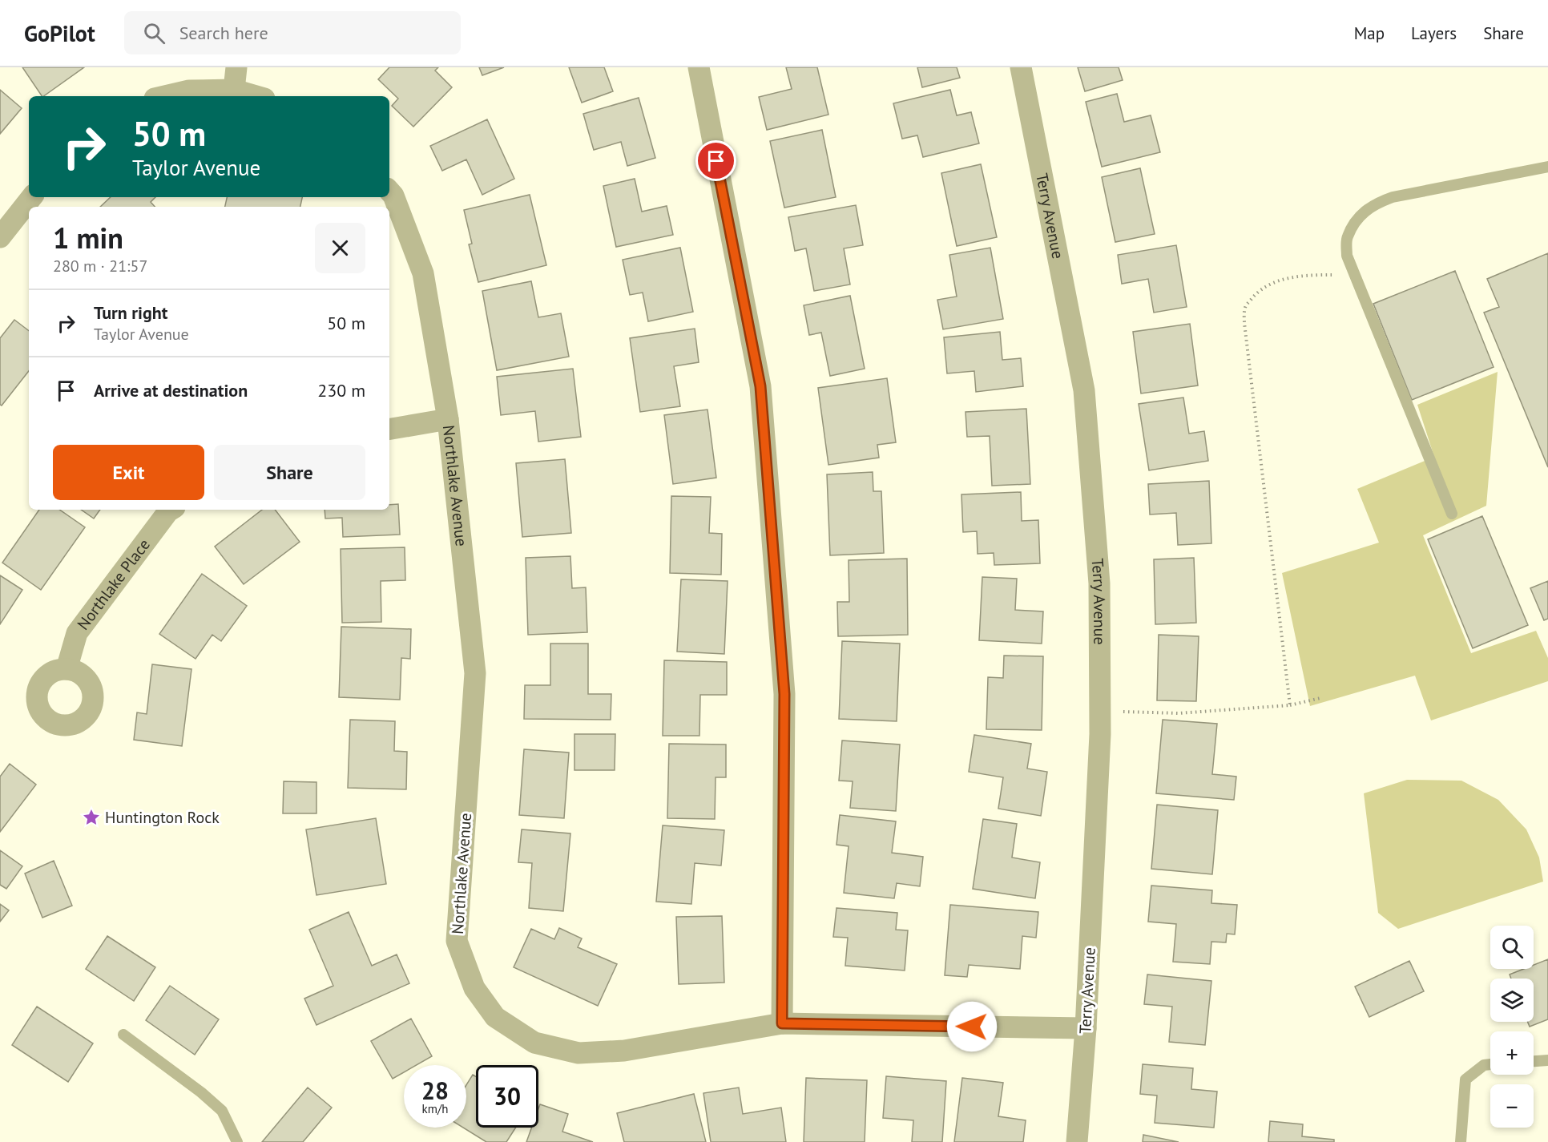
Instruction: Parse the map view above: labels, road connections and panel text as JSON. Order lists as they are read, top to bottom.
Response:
{
  "streets": {
    "street": ["Terry Avenue", "Northlake Avenue", "Northlake Place"]
  },
  "crossings": [
    ["Terry Avenue", "Northlake Avenue"]
  ],
  "places": {
    "place": ["Huntington Rock"]
  },
  "page": {
    "header": "GoPilot",
    "search": "Search here",
    "nav": ["Map", "Layers", "Share"],
    "turn": ["50 m", "Taylor Avenue"],
    "heading": ["1 min", "280 m · 21:57"],
    "list": [
      {
        "name": "Turn right",
        "note": "Taylor Avenue",
        "value": "50 m"
      },
      {
        "name": "Arrive at destination",
        "value": "230 m"
      }
    ],
    "buttons": ["Exit", "Share"],
    "map_buttons": ["+", "−"],
    "speed": "28 km/h",
    "limit": "30"
  }
}
